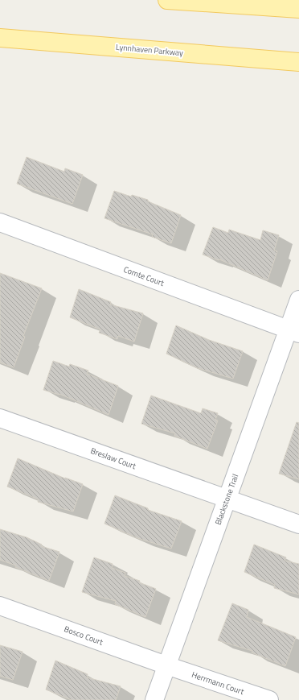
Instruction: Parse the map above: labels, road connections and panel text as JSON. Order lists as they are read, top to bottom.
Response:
{
  "streets": {
    "main road": ["Lynnhaven Parkway"],
    "street": [
      "Comte Court",
      "Breslaw Court",
      "Blackstone Trail",
      "Bosco Court",
      "Herrmann Court"
    ]
  },
  "crossings": [
    ["Comte Court", "Blackstone Trail"],
    ["Breslaw Court", "Blackstone Trail"],
    ["Blackstone Trail", "Bosco Court"],
    ["Blackstone Trail", "Herrmann Court"],
    ["Bosco Court", "Herrmann Court"]
  ]
}
